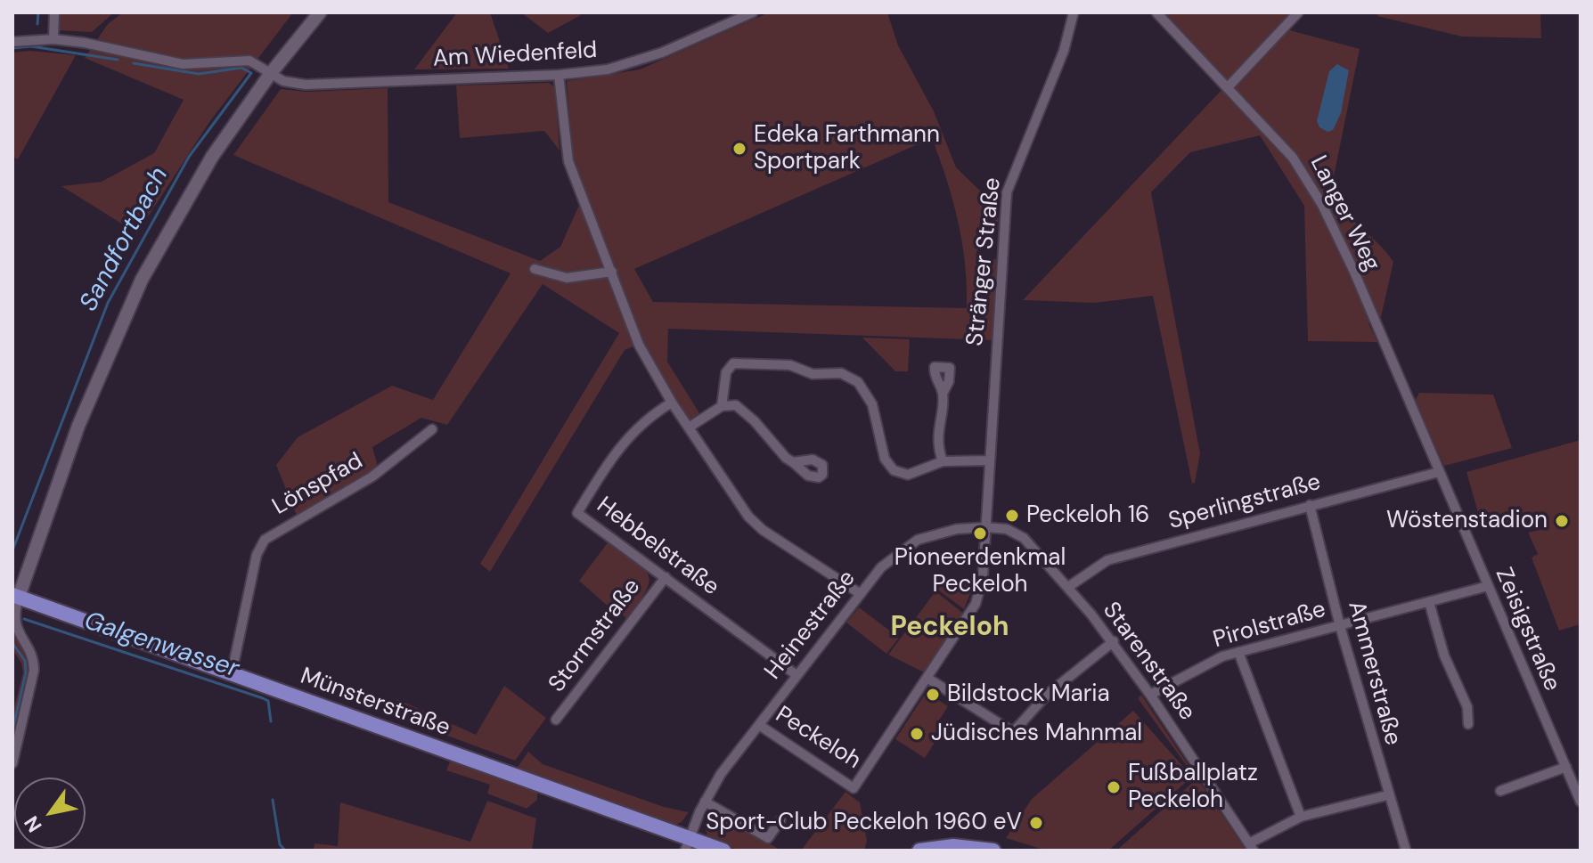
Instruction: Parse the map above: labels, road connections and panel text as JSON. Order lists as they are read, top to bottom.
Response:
{
  "streets": {
    "main road": ["Münsterstraße"],
    "street": [
      "Am Wiedenfeld",
      "Langer Weg",
      "Stränger Straße",
      "Lönspfad",
      "Sperlingstraße",
      "Hebbelstraße",
      "Heinestraße",
      "Pirolstraße",
      "Zeisigstraße",
      "Stormstraße",
      "Starenstraße",
      "Ammerstraße",
      "Peckeloh"
    ]
  },
  "crossings": [
    ["Langer Weg", "Sperlingstraße"],
    ["Langer Weg", "Zeisigstraße"],
    ["Stränger Straße", "Heinestraße"],
    ["Stränger Straße", "Starenstraße"],
    ["Stränger Straße", "Peckeloh"],
    ["Lönspfad", "Münsterstraße"],
    ["Sperlingstraße", "Zeisigstraße"],
    ["Sperlingstraße", "Starenstraße"],
    ["Sperlingstraße", "Ammerstraße"],
    ["Hebbelstraße", "Heinestraße"],
    ["Hebbelstraße", "Stormstraße"],
    ["Heinestraße", "Starenstraße"],
    ["Heinestraße", "Münsterstraße"],
    ["Heinestraße", "Peckeloh"],
    ["Pirolstraße", "Zeisigstraße"],
    ["Pirolstraße", "Starenstraße"],
    ["Pirolstraße", "Ammerstraße"],
    ["Starenstraße", "Peckeloh"]
  ],
  "districts": ["Peckeloh"],
  "water": ["Sandfortbach", "Galgenwasser"],
  "places": [
    "Edeka Farthmann Sportpark",
    "Peckeloh 16",
    "Wöstenstadion",
    "Pioneerdenkmal Peckeloh",
    "Bildstock Maria",
    "Jüdisches Mahnmal",
    "Fußballplatz Peckeloh",
    "Sport-Club Peckeloh 1960 eV"
  ],
  "north": "bottom left"
}
